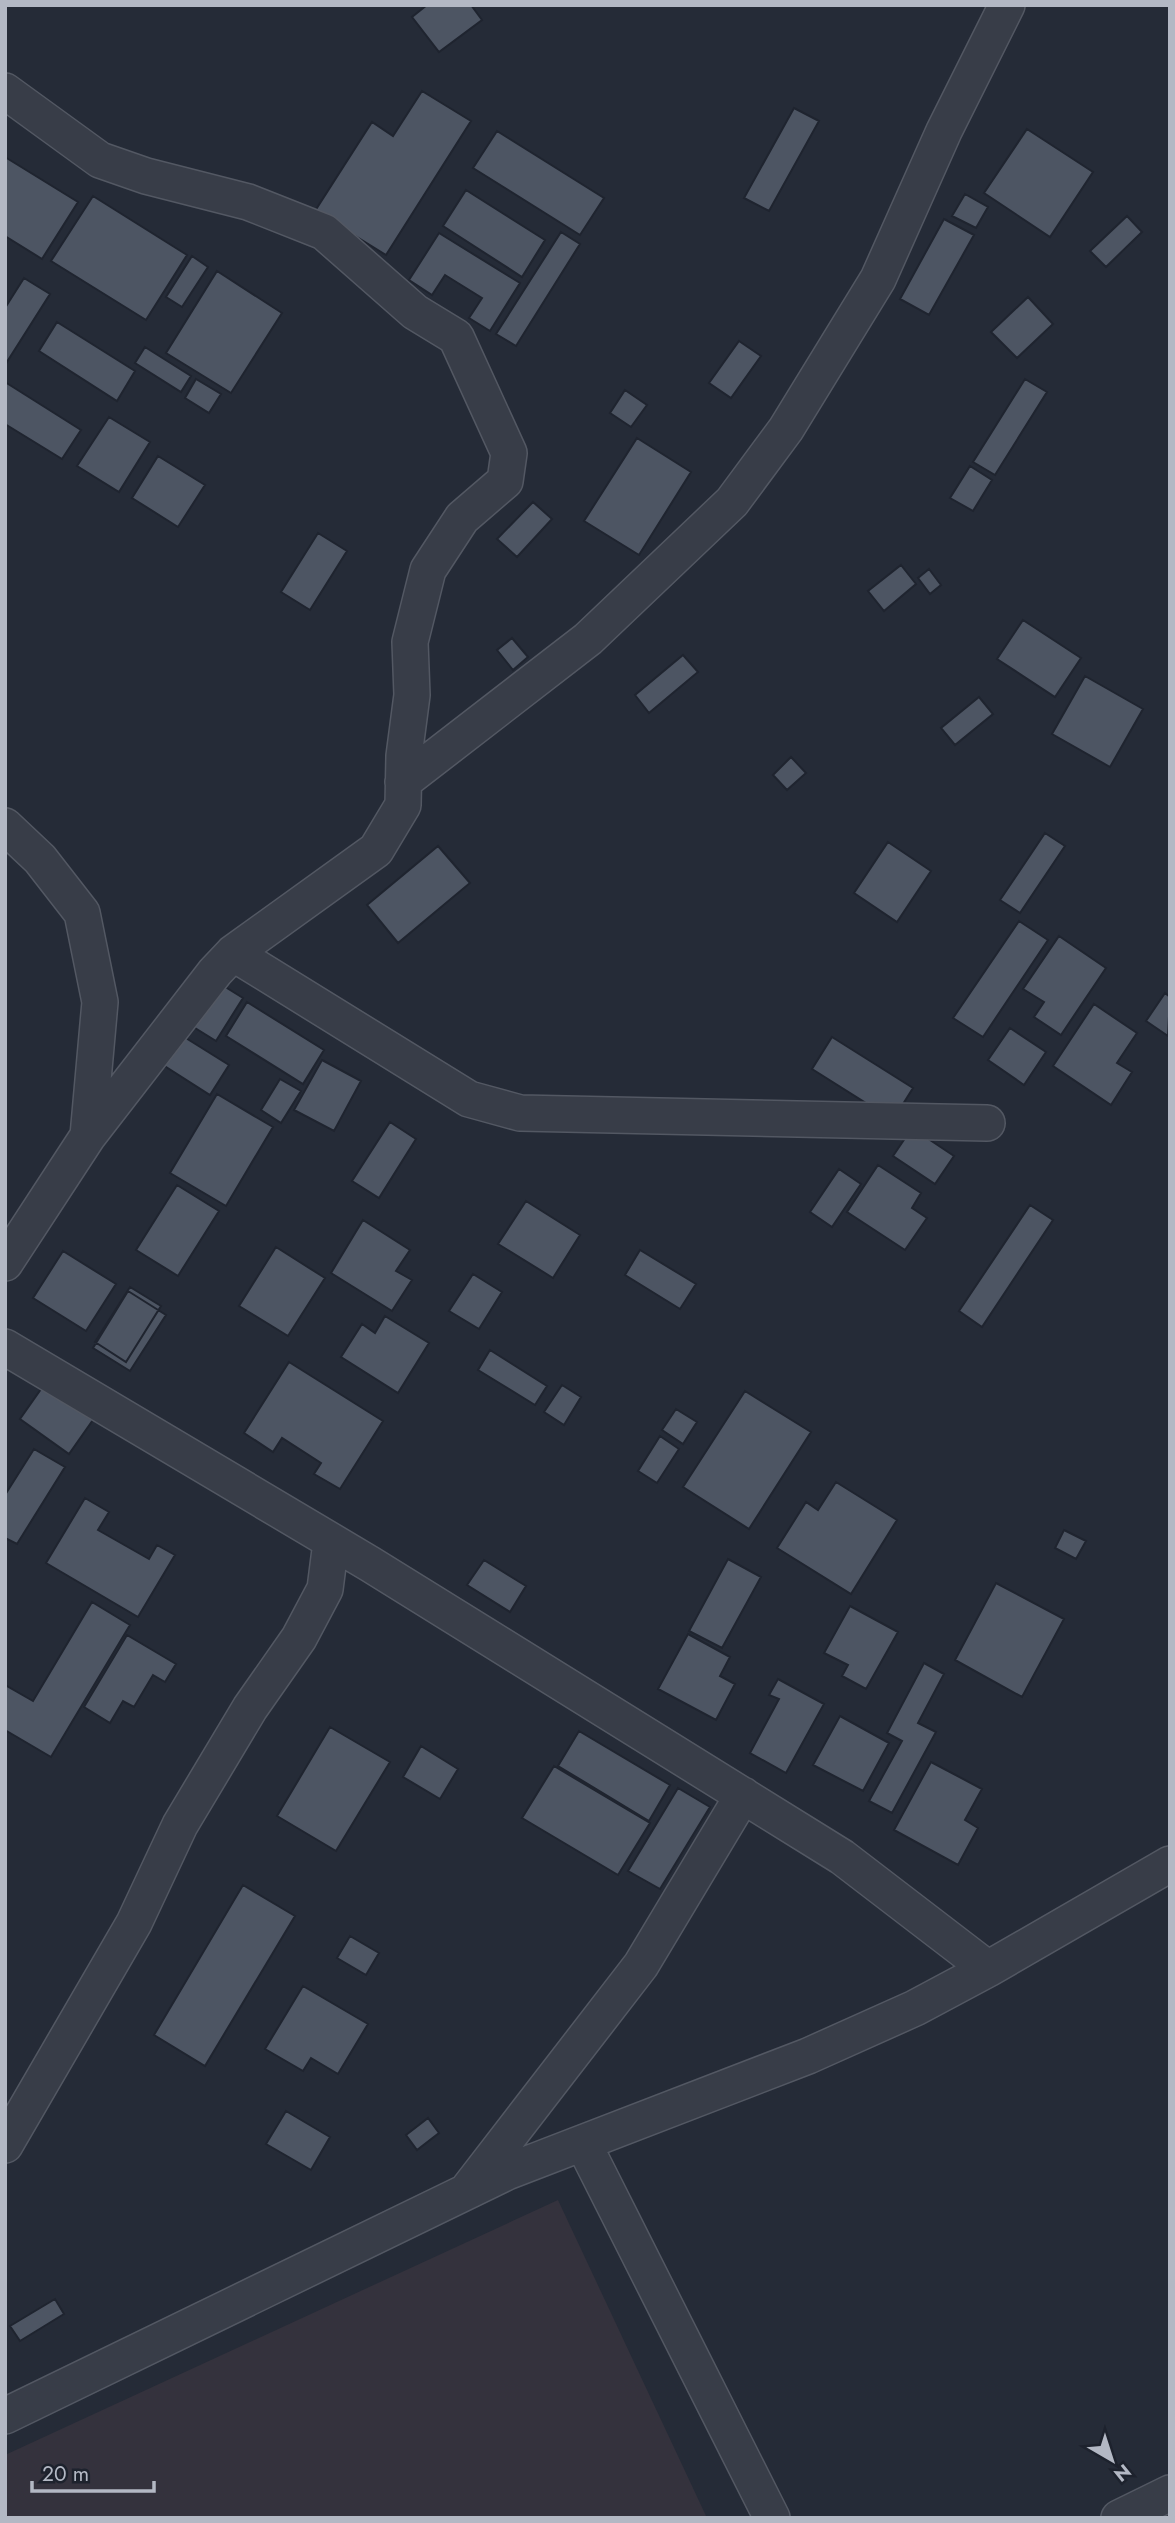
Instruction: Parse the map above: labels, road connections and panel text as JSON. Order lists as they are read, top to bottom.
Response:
{
  "scale_bar": "20 m",
  "north": "bottom right"
}
